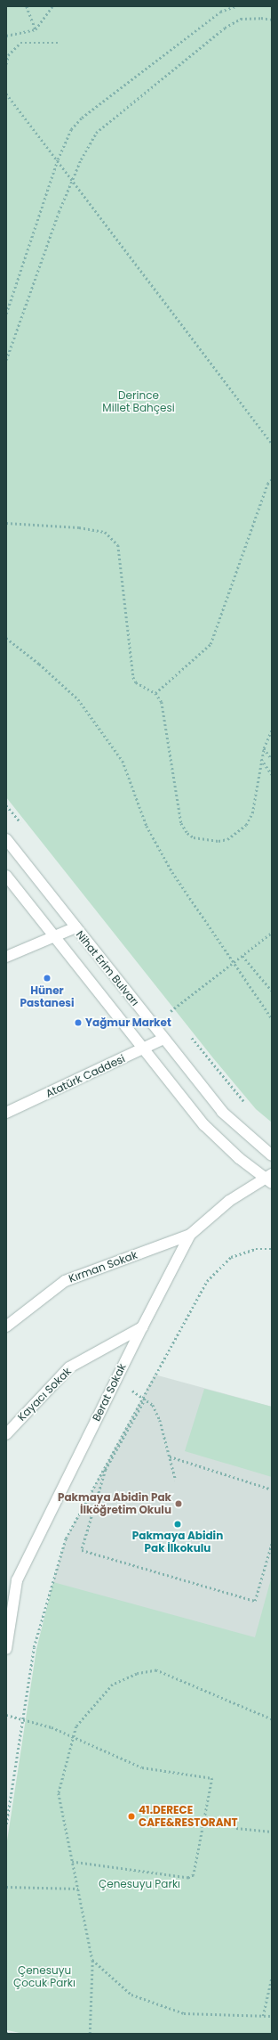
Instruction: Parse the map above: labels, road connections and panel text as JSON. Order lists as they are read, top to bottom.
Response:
{
  "streets": {
    "street": [
      "Nihat Erim Bulvarı",
      "Atatürk Caddesi",
      "Kırman Sokak",
      "Berat Sokak",
      "Kayacı Sokak"
    ]
  },
  "crossings": [
    ["Nihat Erim Bulvarı", "Atatürk Caddesi"],
    ["Nihat Erim Bulvarı", "Berat Sokak"],
    ["Kırman Sokak", "Berat Sokak"],
    ["Berat Sokak", "Kayacı Sokak"]
  ],
  "parks": ["Derince Millet Bahçesi", "Çenesuyu Parkı", "Çenesuyu Çocuk Parkı"],
  "places": [
    "Hüner Pastanesi",
    "Yağmur Market",
    "Pakmaya Abidin Pak İlköğretim Okulu",
    "Pakmaya Abidin Pak İlkokulu",
    "41.DERECE CAFE&RESTORANT"
  ]
}
